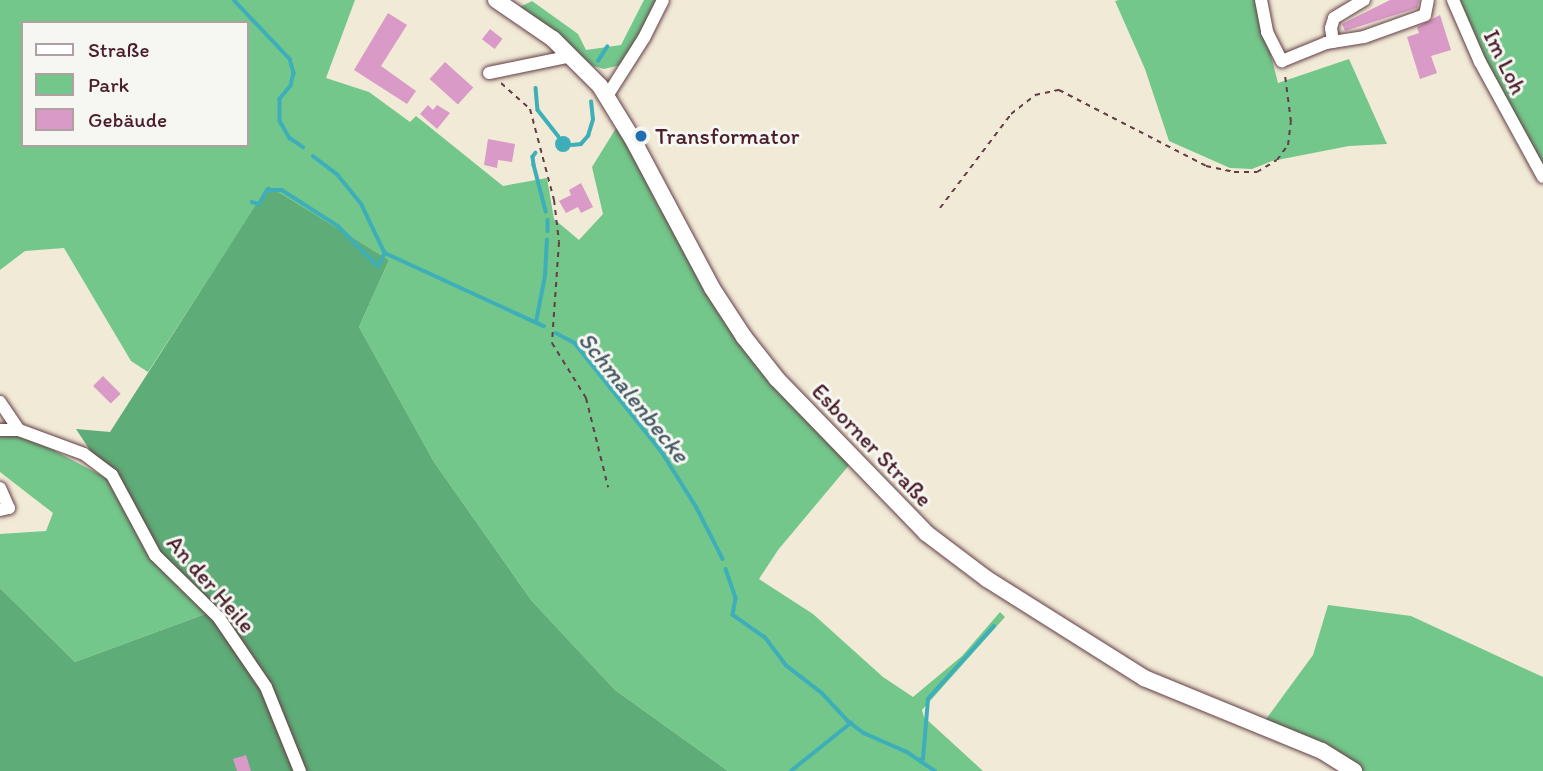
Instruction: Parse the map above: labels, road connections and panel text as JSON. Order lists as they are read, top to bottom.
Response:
{
  "streets": {
    "main road": ["Esborner Straße"],
    "street": ["Im Loh", "An der Heile"]
  },
  "water": ["Schmalenbecke"],
  "places": ["Transformator"],
  "legend": ["Straße", "Park", "Gebäude"]
}
